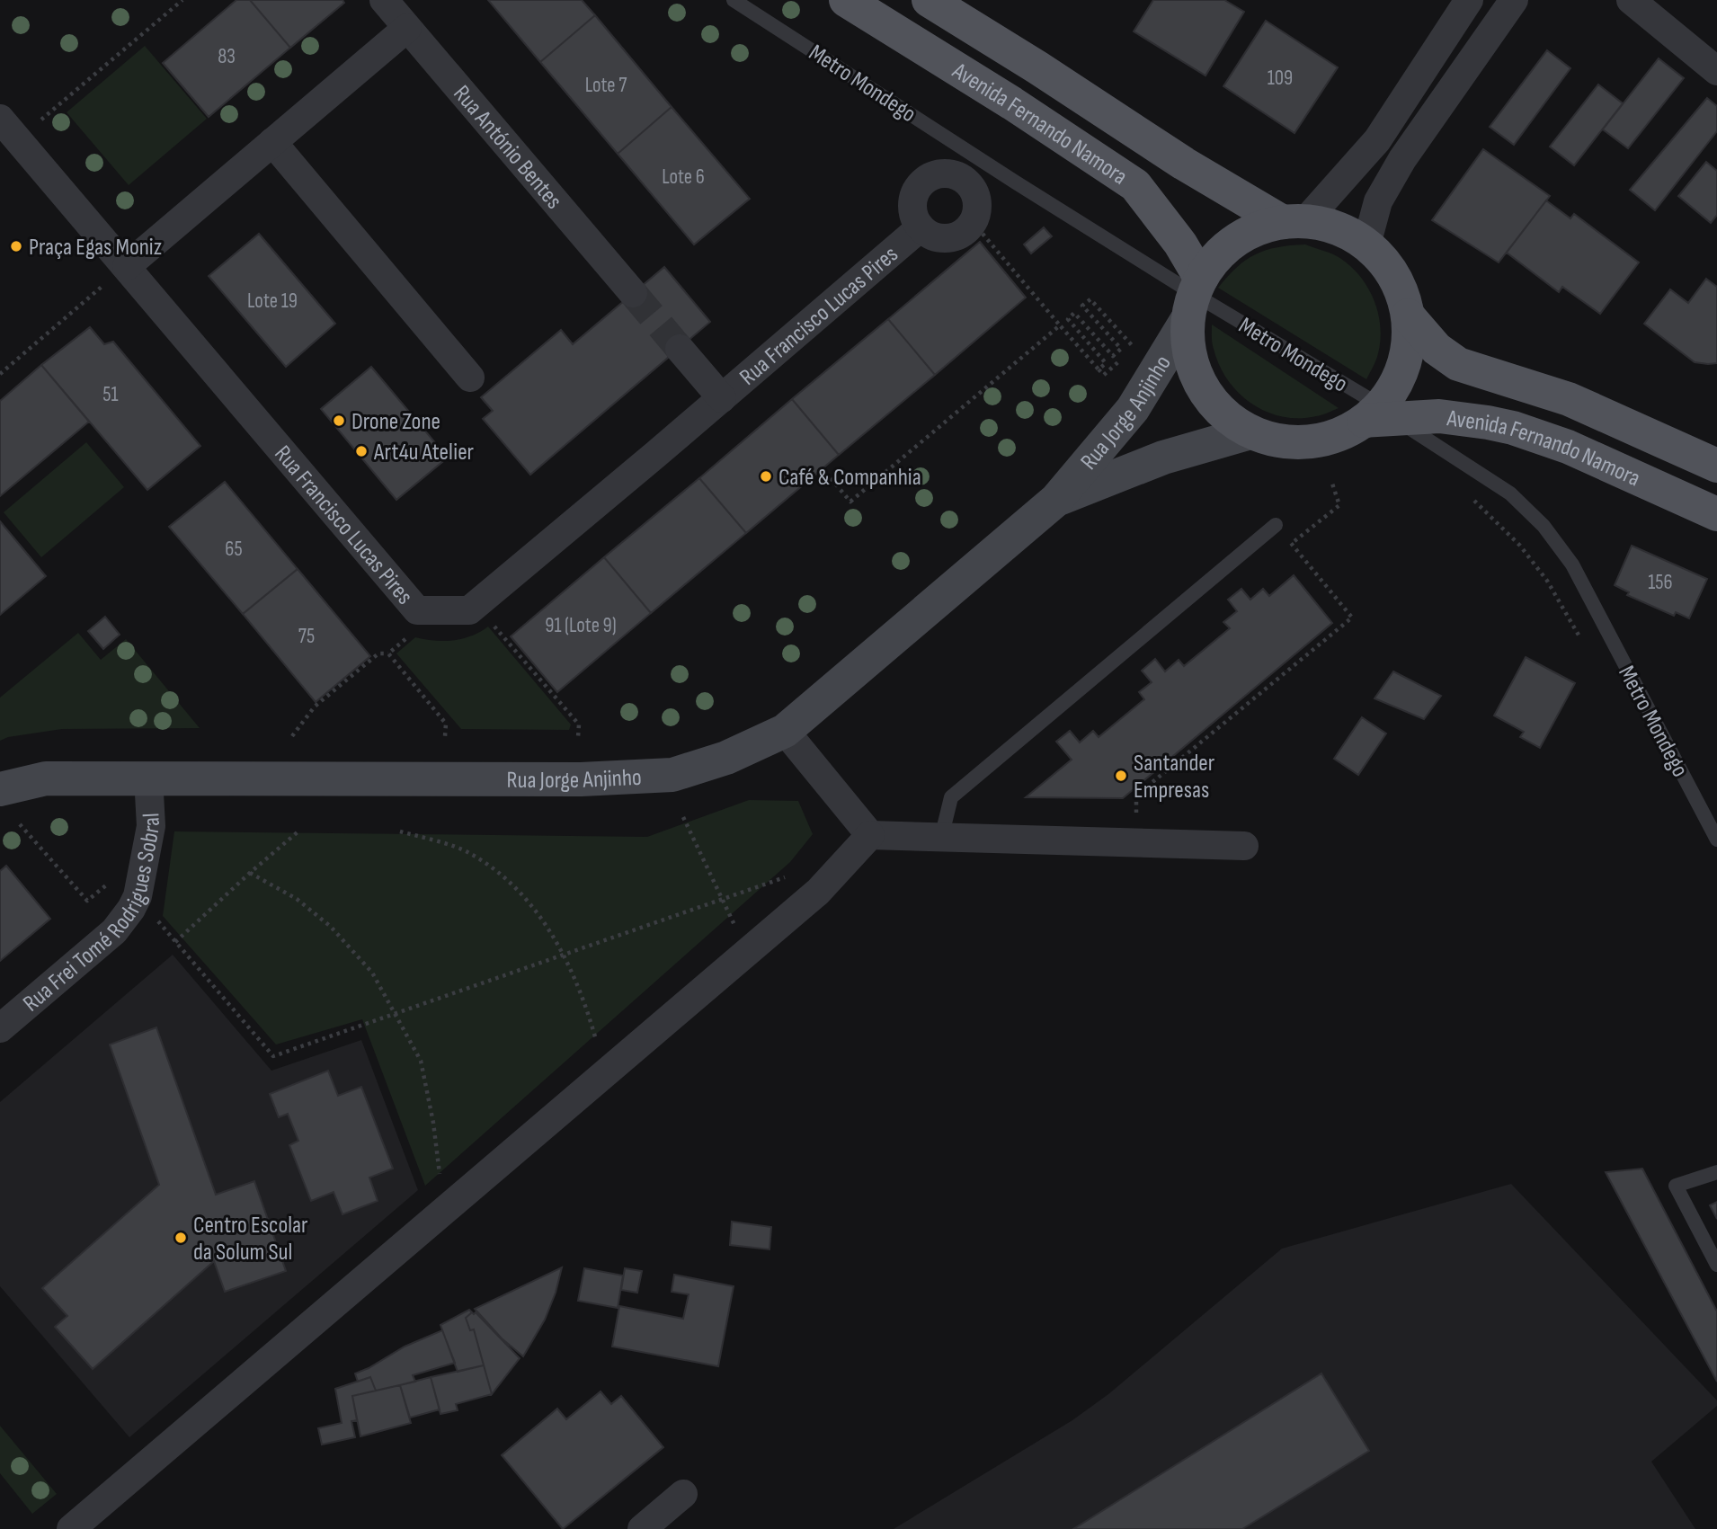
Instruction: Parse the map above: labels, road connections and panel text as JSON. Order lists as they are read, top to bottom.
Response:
{
  "streets": {
    "main road": ["Avenida Fernando Namora"],
    "street": [
      "Rua António Bentes",
      "Rua Francisco Lucas Pires",
      "Rua Jorge Anjinho",
      "Rua Frei Tomé Rodrigues Sobral"
    ],
    "lane": ["Metro Mondego"]
  },
  "crossings": [
    ["Metro Mondego", "Avenida Fernando Namora"],
    ["Metro Mondego", "Rua Jorge Anjinho"],
    ["Avenida Fernando Namora", "Rua Jorge Anjinho"],
    ["Rua Jorge Anjinho", "Rua Frei Tomé Rodrigues Sobral"]
  ],
  "places": [
    "Praça Egas Moniz",
    "Drone Zone",
    "Art4u Atelier",
    "Café & Companhia",
    "Santander Empresas",
    "Centro Escolar da Solum Sul"
  ],
  "house_numbers": [
    "83",
    "109",
    "Lote 7",
    "Lote 6",
    "Lote 19",
    "51",
    "65",
    "156",
    "91 (Lote 9)",
    "75"
  ]
}
